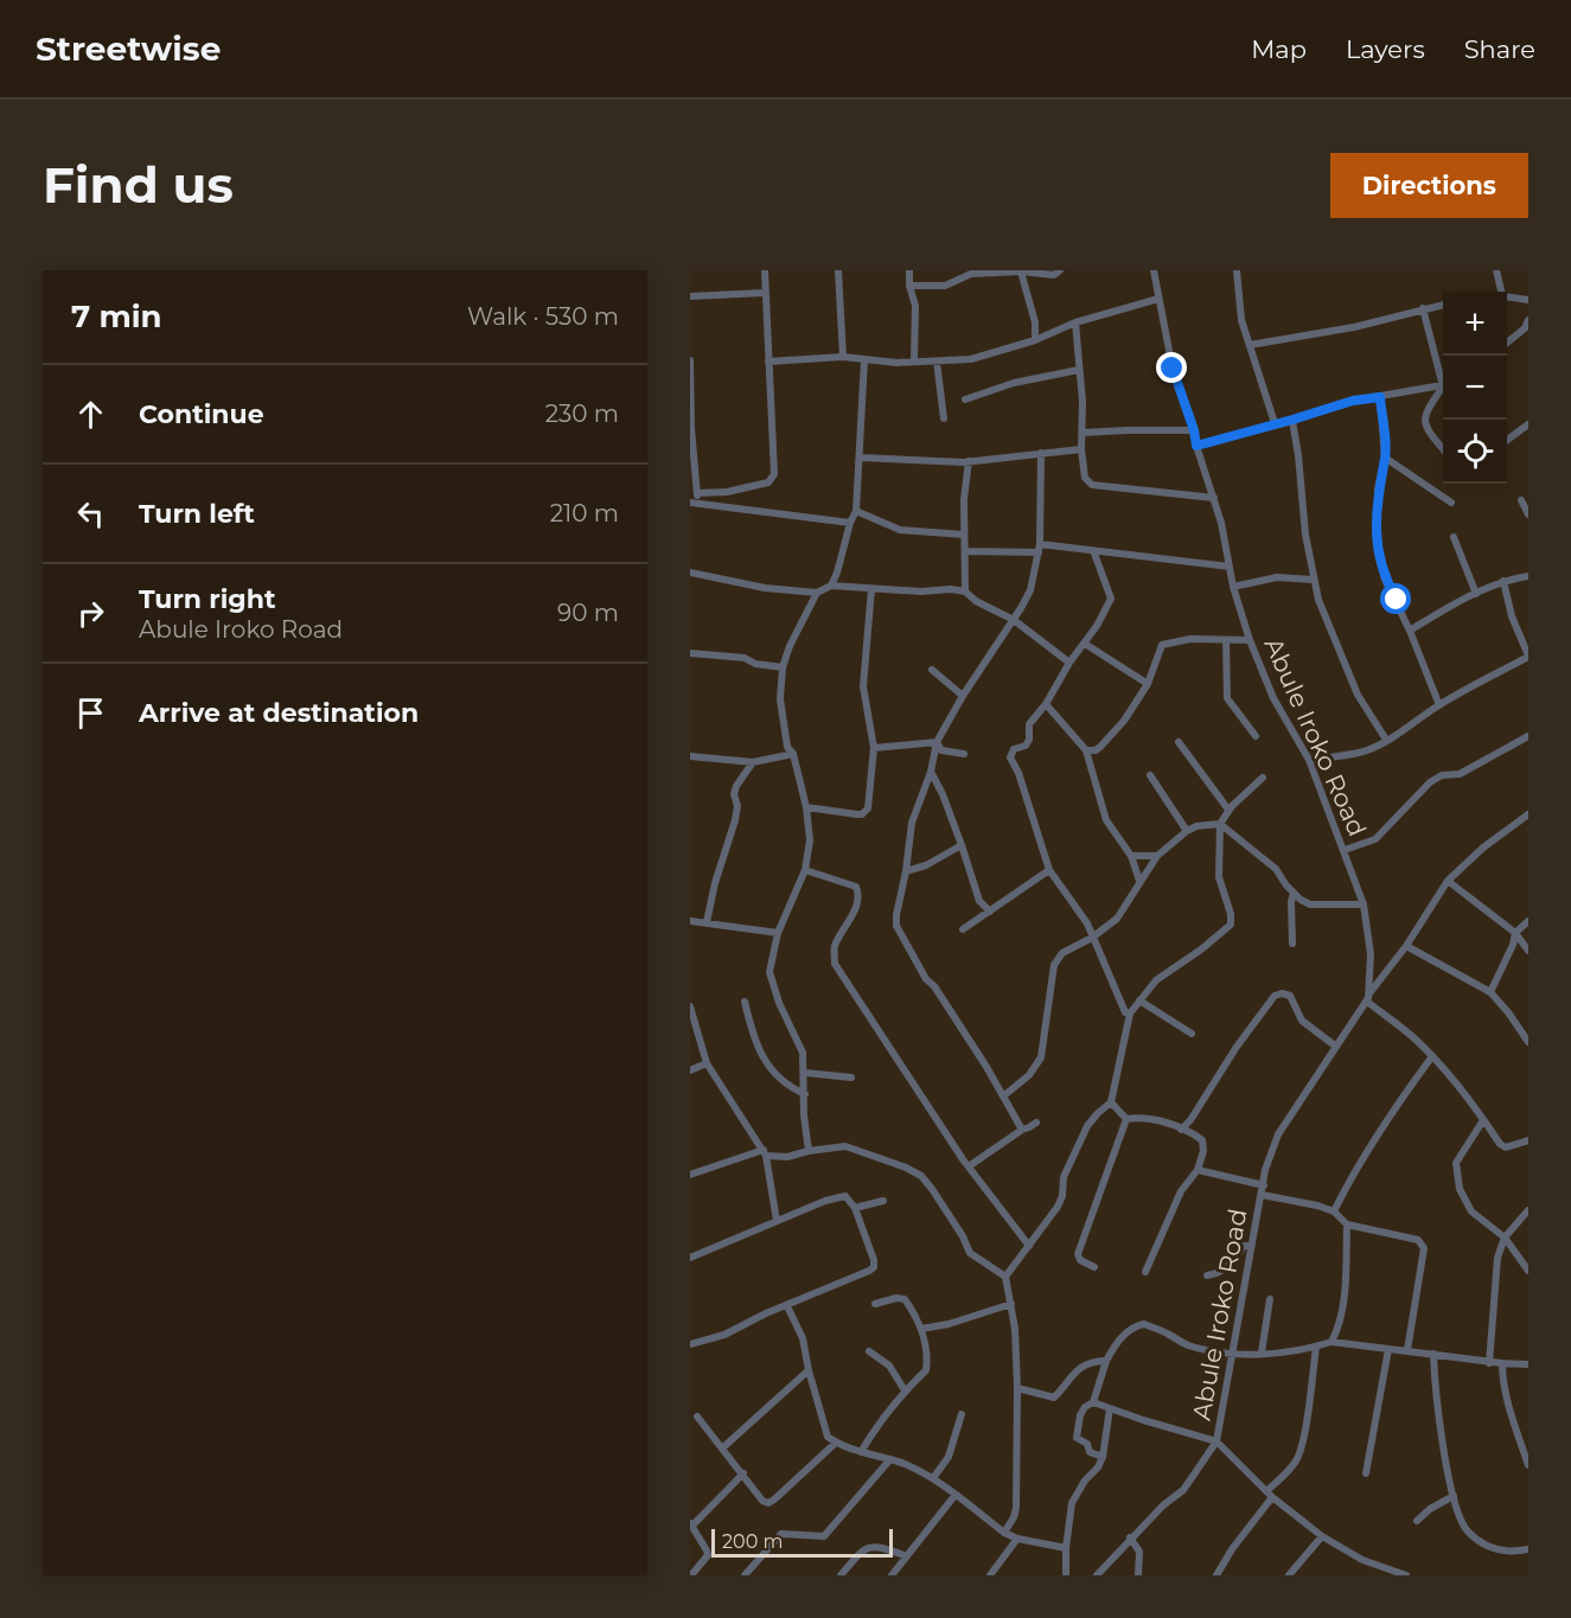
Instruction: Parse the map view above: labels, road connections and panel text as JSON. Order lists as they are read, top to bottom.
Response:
{
  "streets": {
    "street": ["Abule Iroko Road"]
  },
  "scale_bar": "200 m",
  "page": {
    "header": "Streetwise",
    "nav": ["Map", "Layers", "Share"],
    "buttons": "Directions",
    "title": "Find us",
    "heading": ["7 min", "Walk · 530 m"],
    "map_buttons": ["+", "−"],
    "list": [
      ["Continue", "230 m"],
      ["Turn left", "210 m"],
      ["Turn right", "Abule Iroko Road", "90 m"],
      "Arrive at destination"
    ],
    "scale": "200 m"
  }
}
